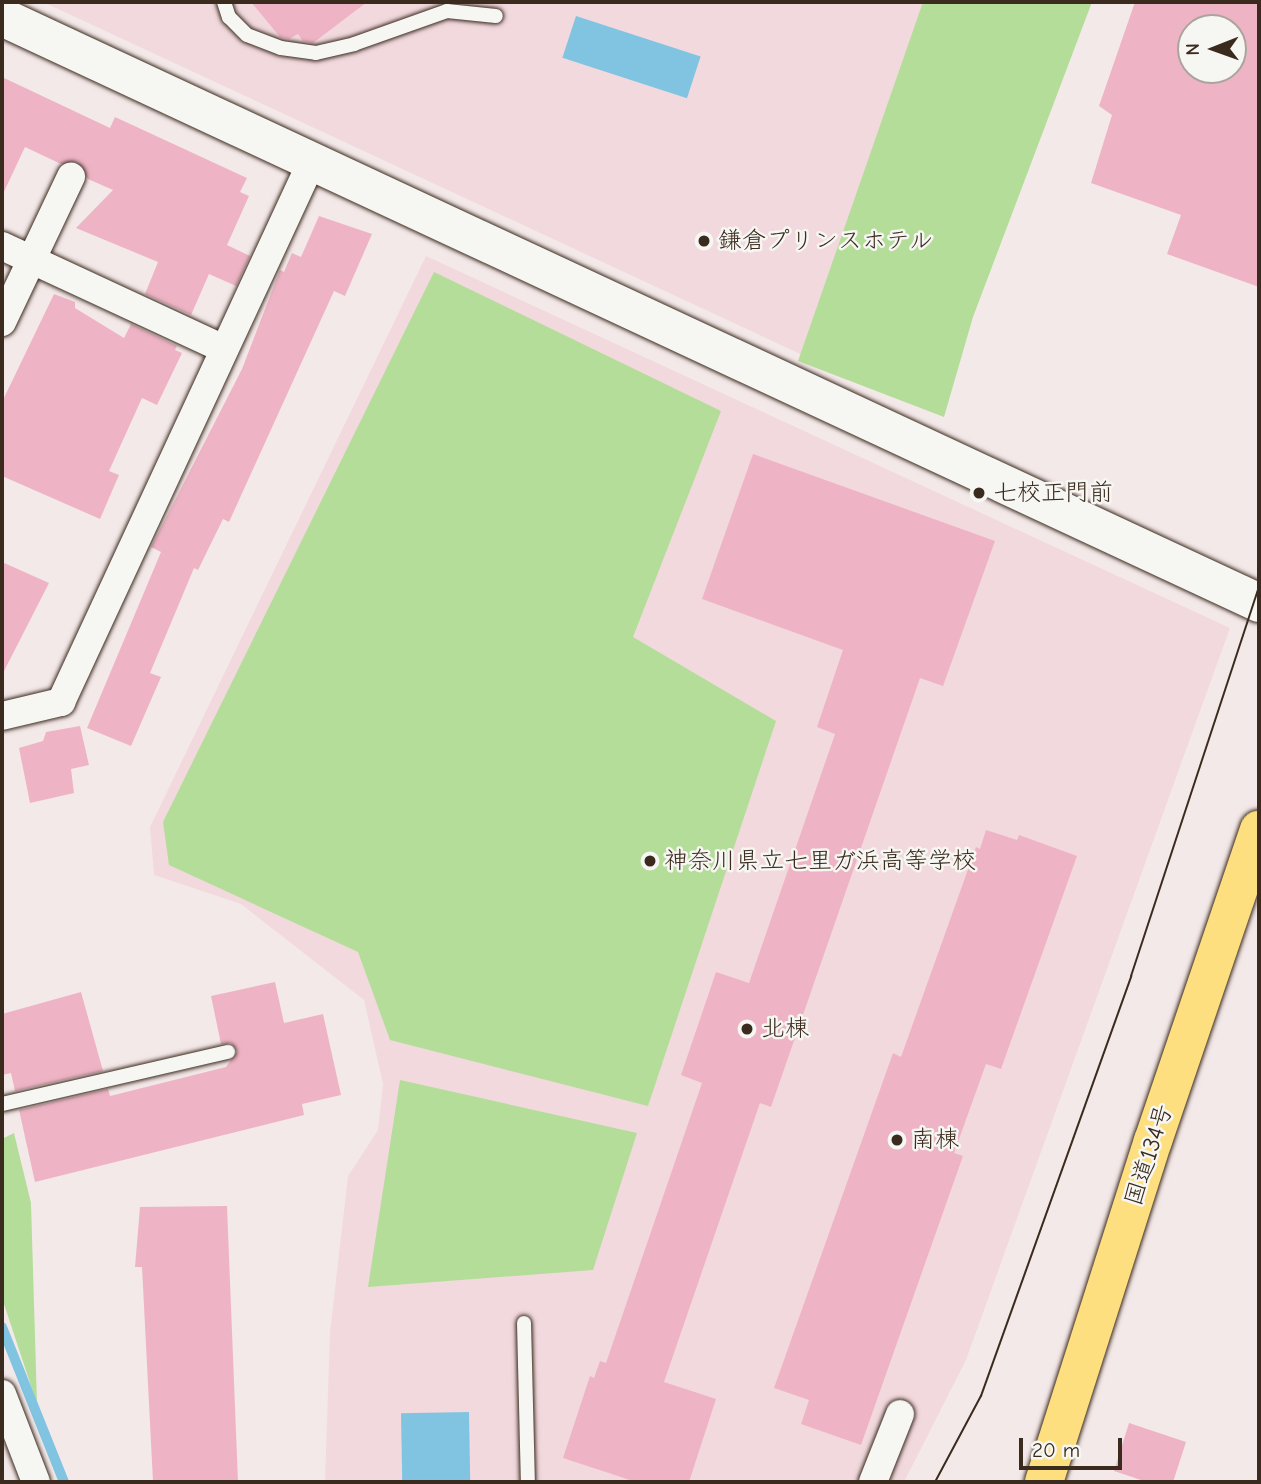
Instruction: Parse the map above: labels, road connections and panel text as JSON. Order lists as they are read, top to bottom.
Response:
{
  "streets": {
    "highway": ["国道134号"]
  },
  "places": [
    "鎌倉プリンスホテル",
    "七校正門前",
    "神奈川県立七里ガ浜高等学校",
    "北棟",
    "南棟"
  ],
  "scale_bar": "20 m",
  "north": "left"
}
